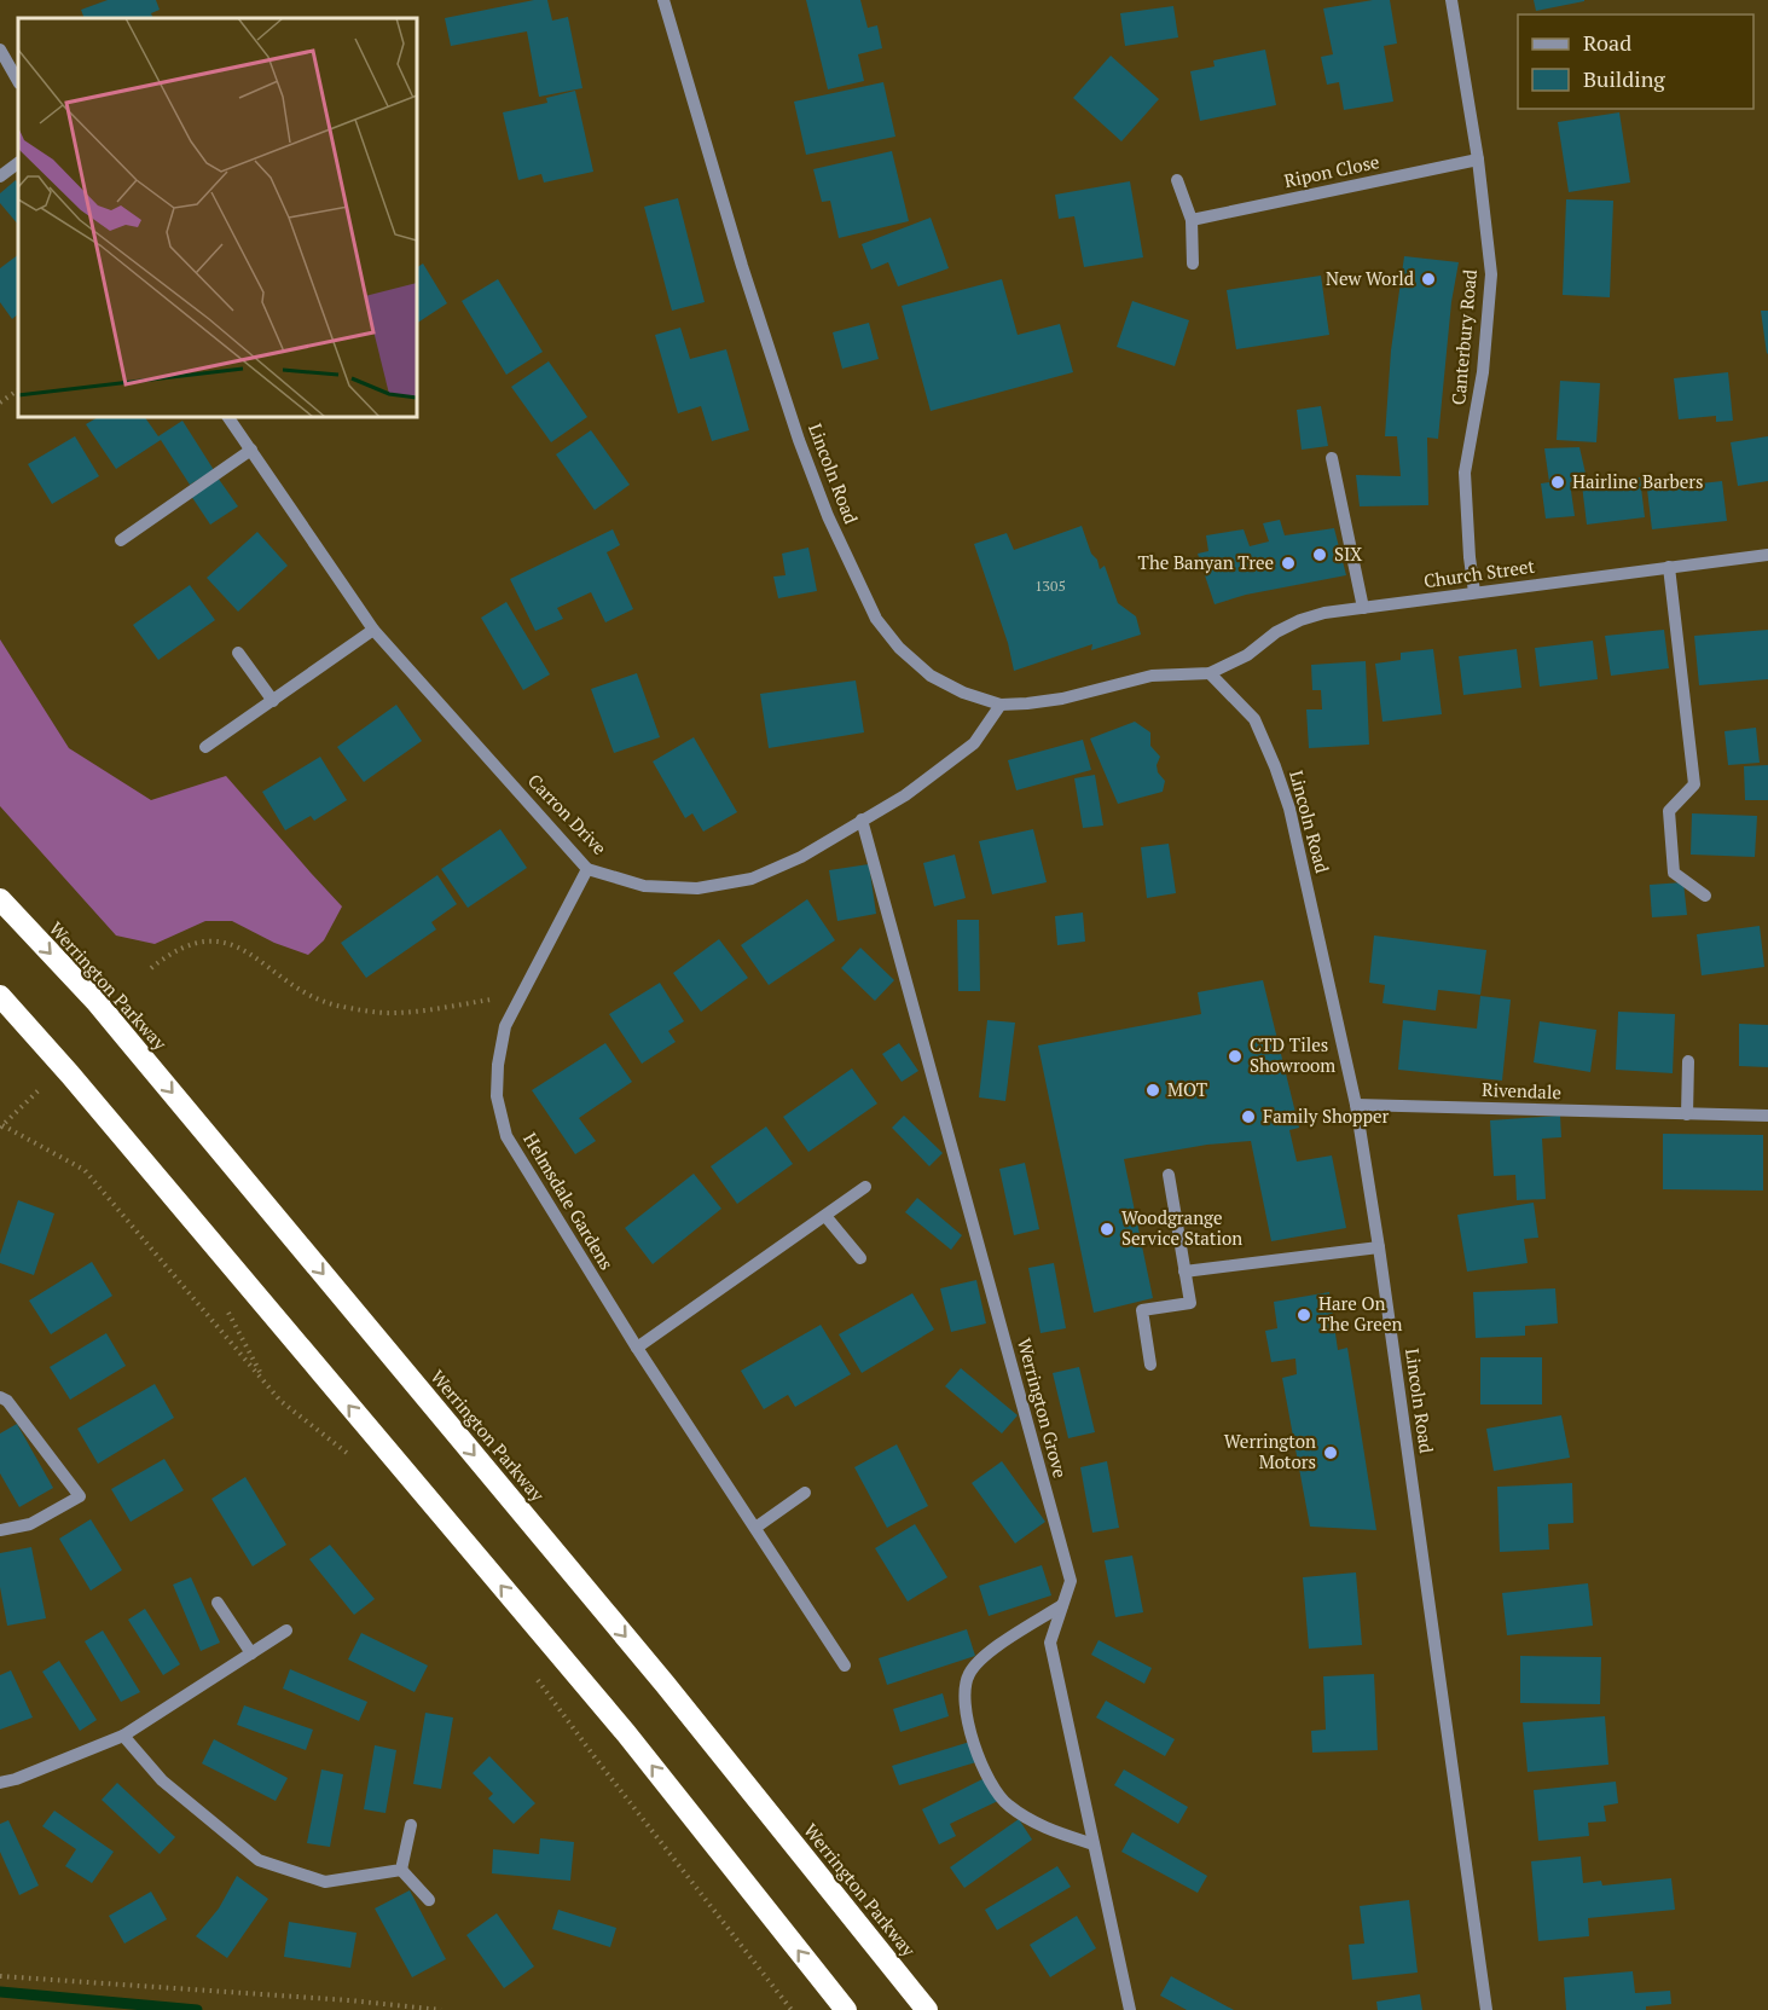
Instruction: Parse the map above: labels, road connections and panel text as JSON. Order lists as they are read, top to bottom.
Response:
{
  "streets": {
    "highway": ["Werrington Parkway"],
    "street": [
      "Ripon Close",
      "Canterbury Road",
      "Lincoln Road",
      "Church Street",
      "Carron Drive",
      "Rivendale",
      "Helmsdale Gardens",
      "Werrington Grove"
    ]
  },
  "crossings": [
    ["Ripon Close", "Canterbury Road"],
    ["Canterbury Road", "Church Street"],
    ["Lincoln Road", "Church Street"],
    ["Lincoln Road", "Carron Drive"],
    ["Lincoln Road", "Rivendale"],
    ["Carron Drive", "Helmsdale Gardens"],
    ["Carron Drive", "Werrington Grove"]
  ],
  "places": [
    "New World",
    "Hairline Barbers",
    "SIX",
    "The Banyan Tree",
    "CTD Tiles Showroom",
    "MOT",
    "Family Shopper",
    "Woodgrange Service Station",
    "Hare On The Green",
    "Werrington Motors"
  ],
  "house_numbers": ["1305"],
  "legend": ["Road", "Building"]
}
